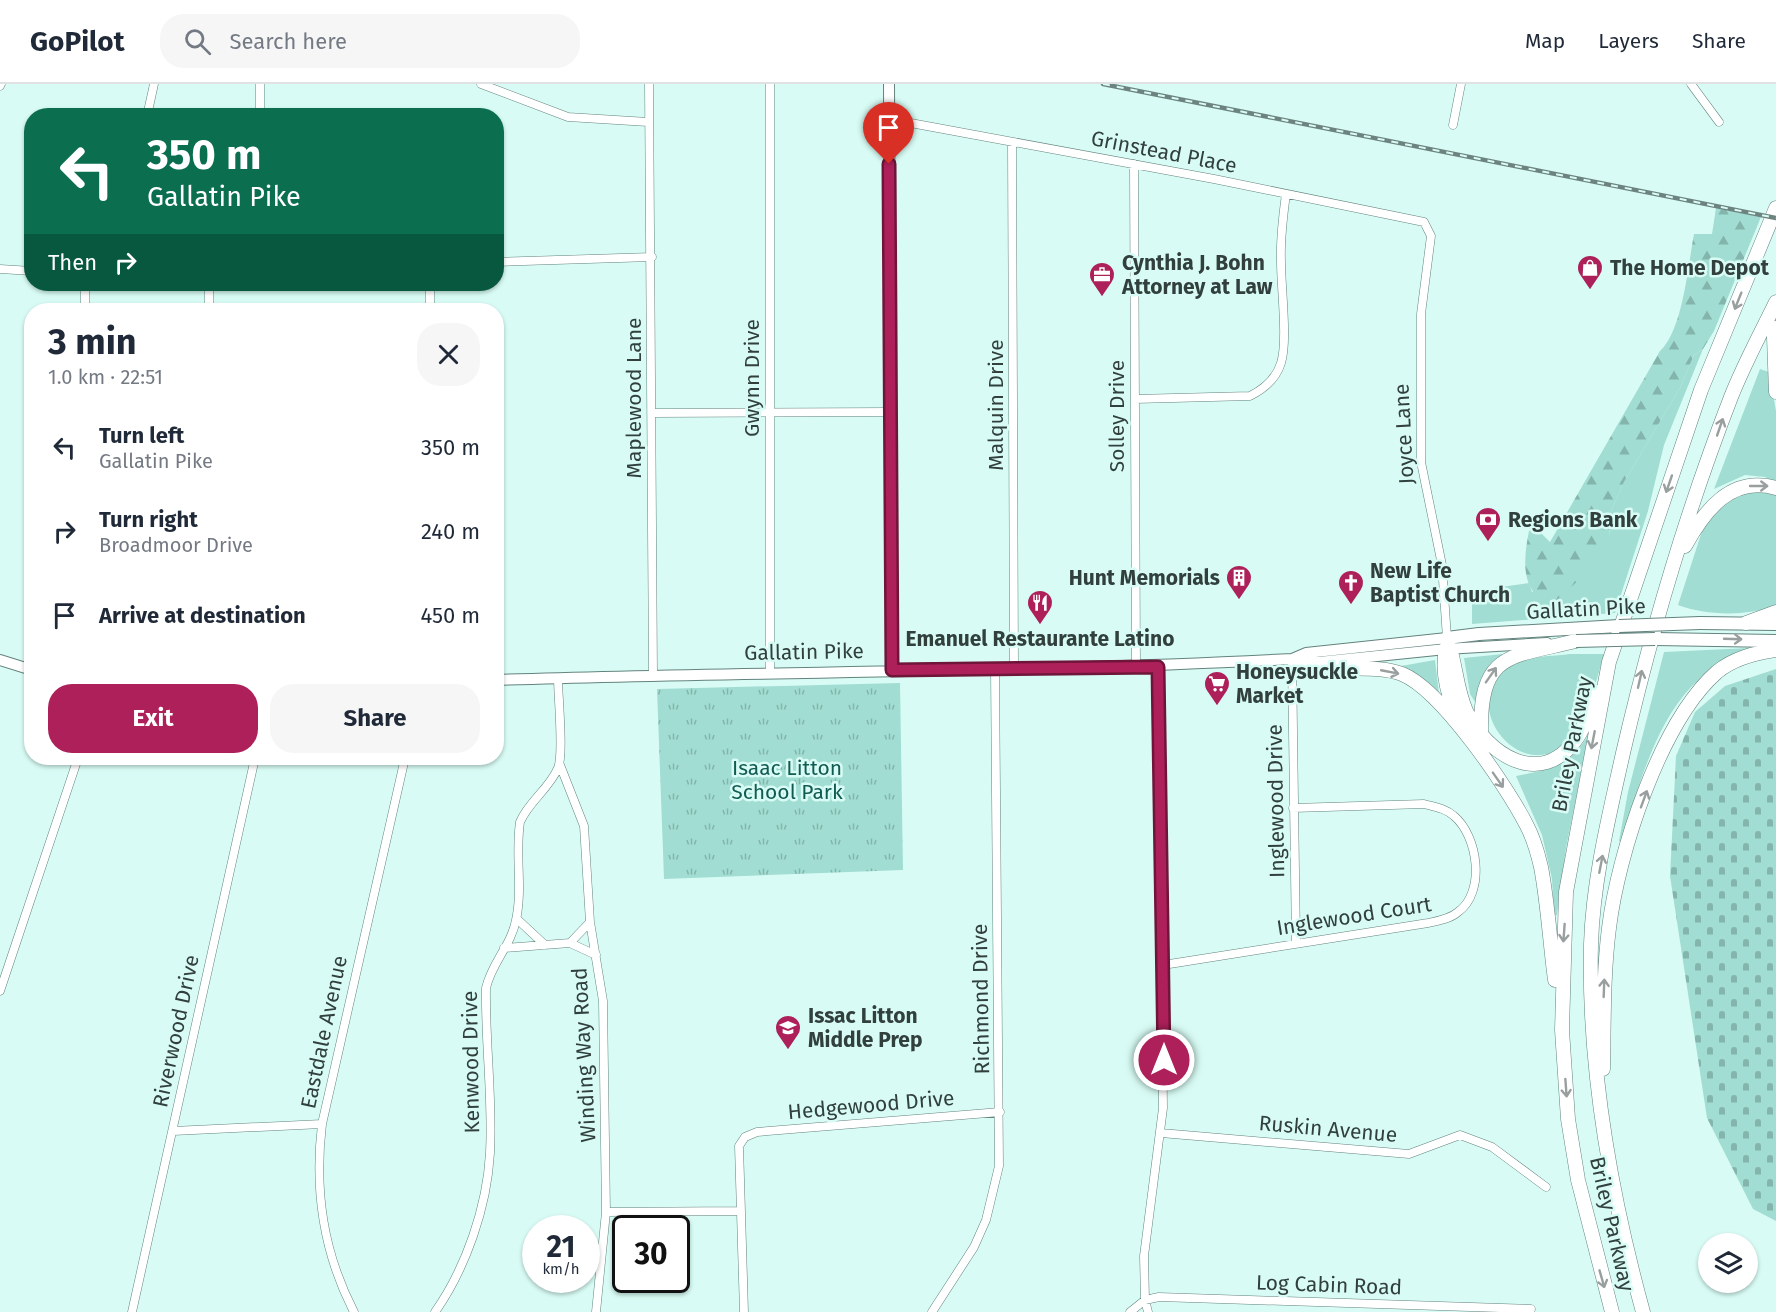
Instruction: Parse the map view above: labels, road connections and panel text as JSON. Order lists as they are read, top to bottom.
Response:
{
  "streets": {
    "highway": ["Briley Parkway"],
    "main road": ["Gallatin Pike"],
    "street": [
      "Grinstead Place",
      "Gwynn Drive",
      "Maplewood Lane",
      "Malquin Drive",
      "Solley Drive",
      "Joyce Lane",
      "Inglewood Drive",
      "Inglewood Court",
      "Richmond Drive",
      "Riverwood Drive",
      "Eastdale Avenue",
      "Winding Way Road",
      "Kenwood Drive",
      "Hedgewood Drive",
      "Ruskin Avenue",
      "Log Cabin Road"
    ]
  },
  "crossings": [
    ["Grinstead Place", "Malquin Drive"],
    ["Grinstead Place", "Solley Drive"],
    ["Grinstead Place", "Joyce Lane"],
    ["Gwynn Drive", "Gallatin Pike"],
    ["Maplewood Lane", "Gallatin Pike"],
    ["Malquin Drive", "Gallatin Pike"],
    ["Solley Drive", "Gallatin Pike"],
    ["Joyce Lane", "Gallatin Pike"],
    ["Gallatin Pike", "Inglewood Drive"],
    ["Gallatin Pike", "Richmond Drive"],
    ["Inglewood Drive", "Inglewood Court"],
    ["Richmond Drive", "Hedgewood Drive"],
    ["Winding Way Road", "Kenwood Drive"]
  ],
  "parks": ["Isaac Litton School Park"],
  "places": {
    "shop": ["The Home Depot"],
    "office": ["Cynthia J. Bohn Attorney at Law"],
    "bank": ["Regions Bank"],
    "building": ["Hunt Memorials"],
    "church": ["New Life Baptist Church"],
    "restaurant": ["Emanuel Restaurante Latino"],
    "supermarket": ["Honeysuckle Market"],
    "school or university": ["Issac Litton Middle Prep"]
  },
  "page": {
    "header": "GoPilot",
    "search": "Search here",
    "nav": ["Map", "Layers", "Share"],
    "turn": ["350 m", "Gallatin Pike"],
    "then": "Then",
    "heading": ["3 min", "1.0 km · 22:51"],
    "list": [
      {
        "name": "Turn left",
        "note": "Gallatin Pike",
        "value": "350 m"
      },
      {
        "name": "Turn right",
        "note": "Broadmoor Drive",
        "value": "240 m"
      },
      {
        "name": "Arrive at destination",
        "value": "450 m"
      }
    ],
    "buttons": ["Exit", "Share"],
    "speed": "21 km/h",
    "limit": "30"
  }
}
